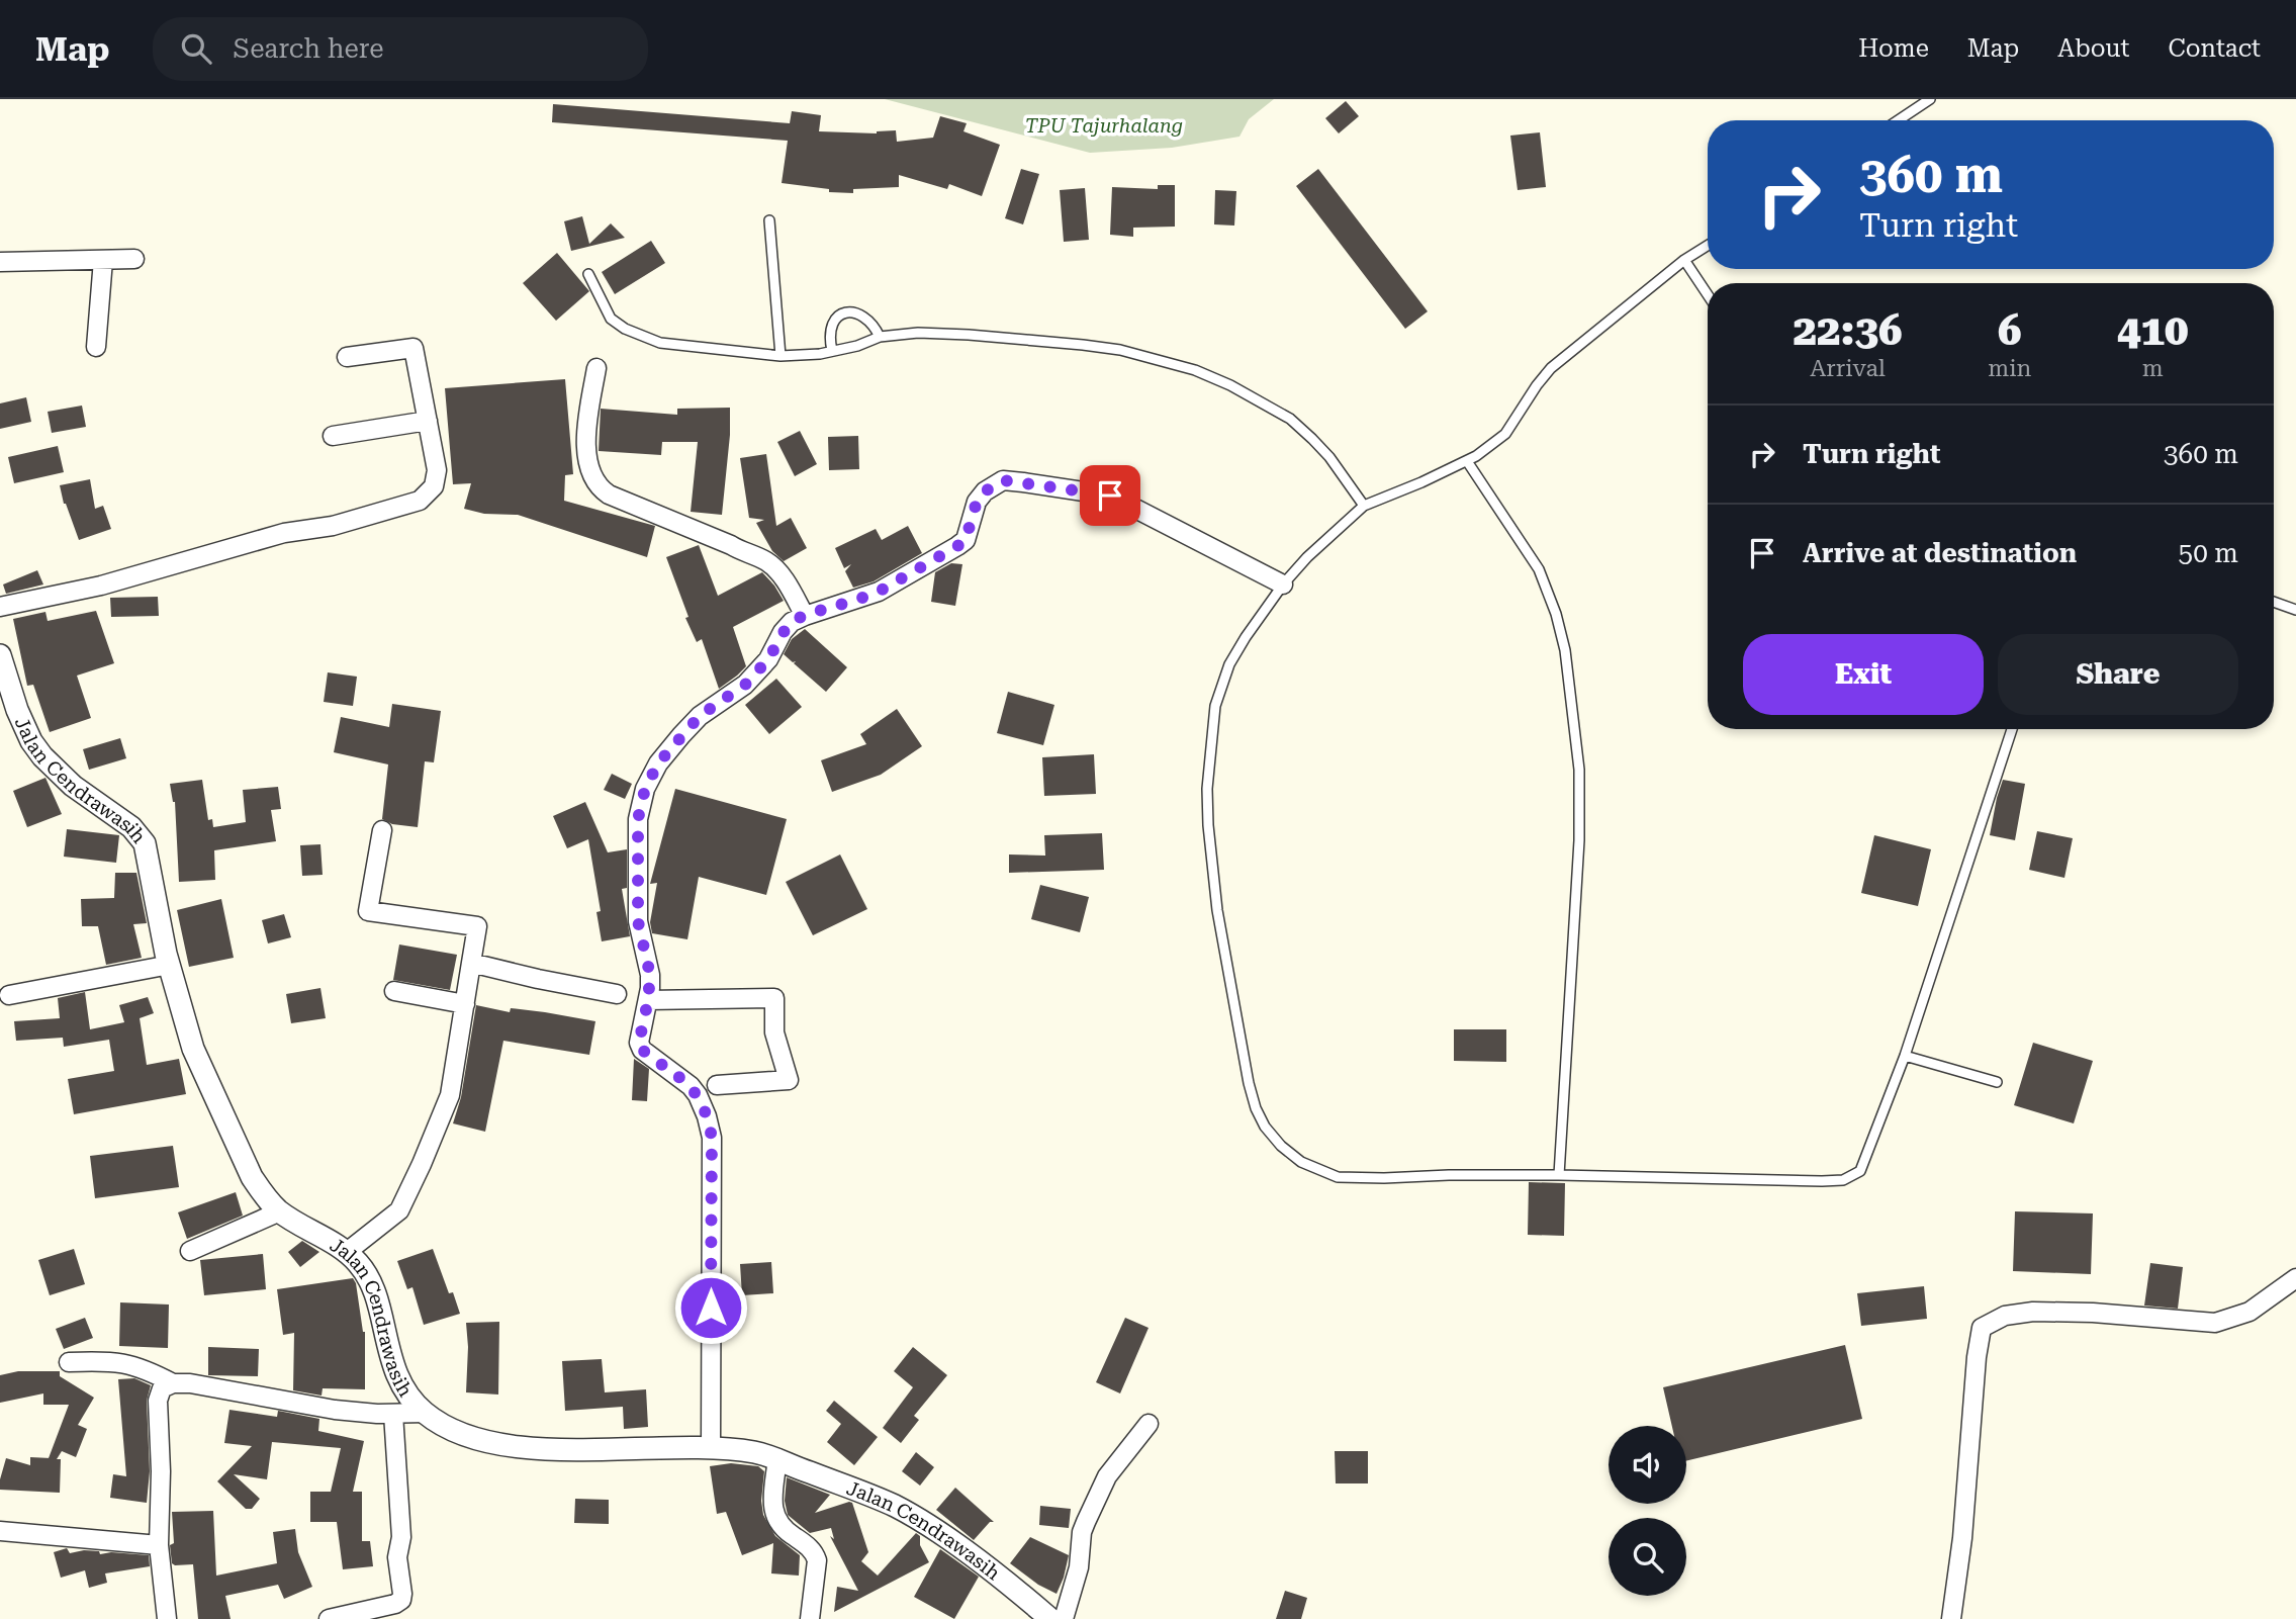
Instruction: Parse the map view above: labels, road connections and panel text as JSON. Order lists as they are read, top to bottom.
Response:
{
  "streets": {
    "street": ["Jalan Cendrawasih"]
  },
  "parks": ["TPU Tajurhalang"],
  "page": {
    "header": "Map",
    "search": "Search here",
    "nav": [
      "Home",
      "Map",
      "About",
      "Contact"
    ],
    "turn": ["360 m", "Turn right"],
    "eta": [
      "22:36",
      "Arrival",
      "6",
      "min",
      "410",
      "m"
    ],
    "list": [
      {
        "name": "Turn right",
        "value": "360 m"
      },
      {
        "name": "Arrive at destination",
        "value": "50 m"
      }
    ],
    "buttons": ["Exit", "Share"]
  }
}
